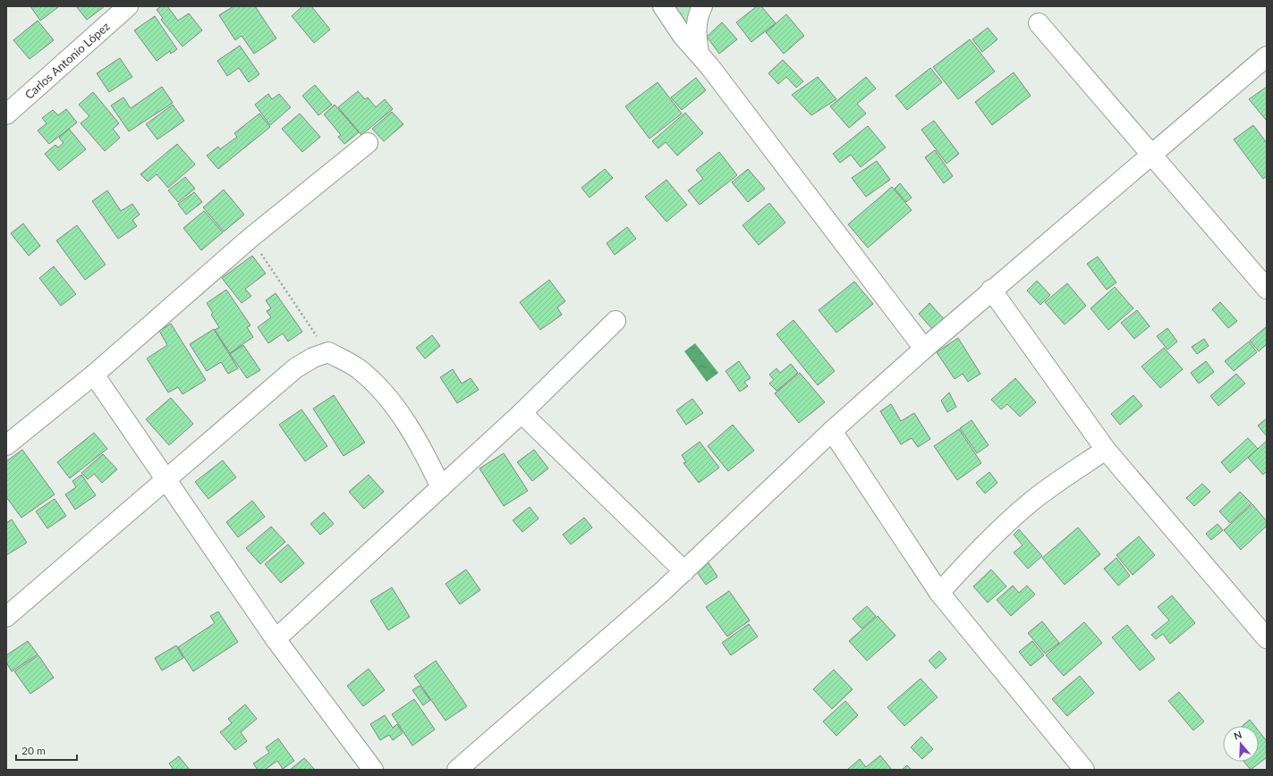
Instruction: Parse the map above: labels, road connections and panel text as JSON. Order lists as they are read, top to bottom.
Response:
{
  "streets": {
    "street": ["Carlos Antonio López"]
  },
  "scale_bar": "20 m",
  "north": "top"
}
